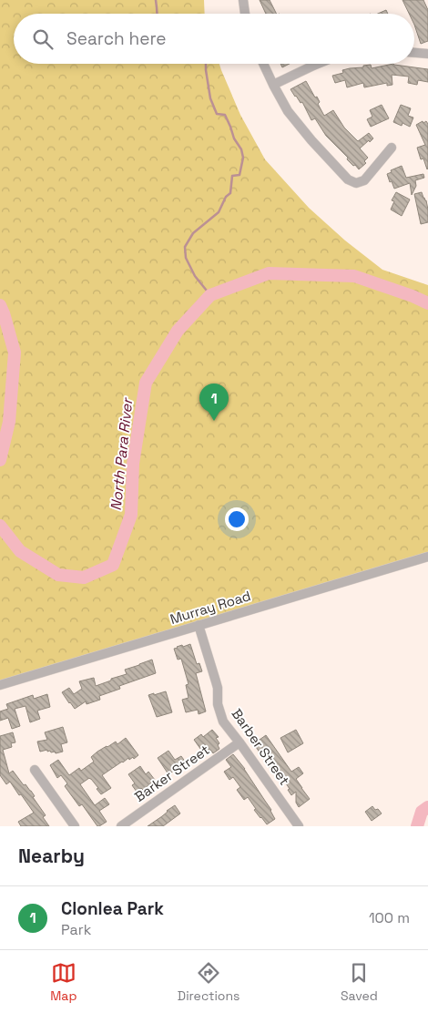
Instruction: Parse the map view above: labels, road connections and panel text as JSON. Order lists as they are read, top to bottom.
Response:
{
  "streets": {
    "street": ["Murray Road", "Barber Street", "Barker Street"]
  },
  "crossings": [
    ["Murray Road", "Barber Street"],
    ["Barber Street", "Barker Street"]
  ],
  "water": ["North Para River"],
  "page": {
    "search": "Search here",
    "pins": "1",
    "heading": "Nearby",
    "list": [
      {
        "mark": "1",
        "name": "Clonlea Park",
        "note": "Park",
        "value": "100 m"
      }
    ],
    "nav": ["Map", "Directions", "Saved"]
  }
}
